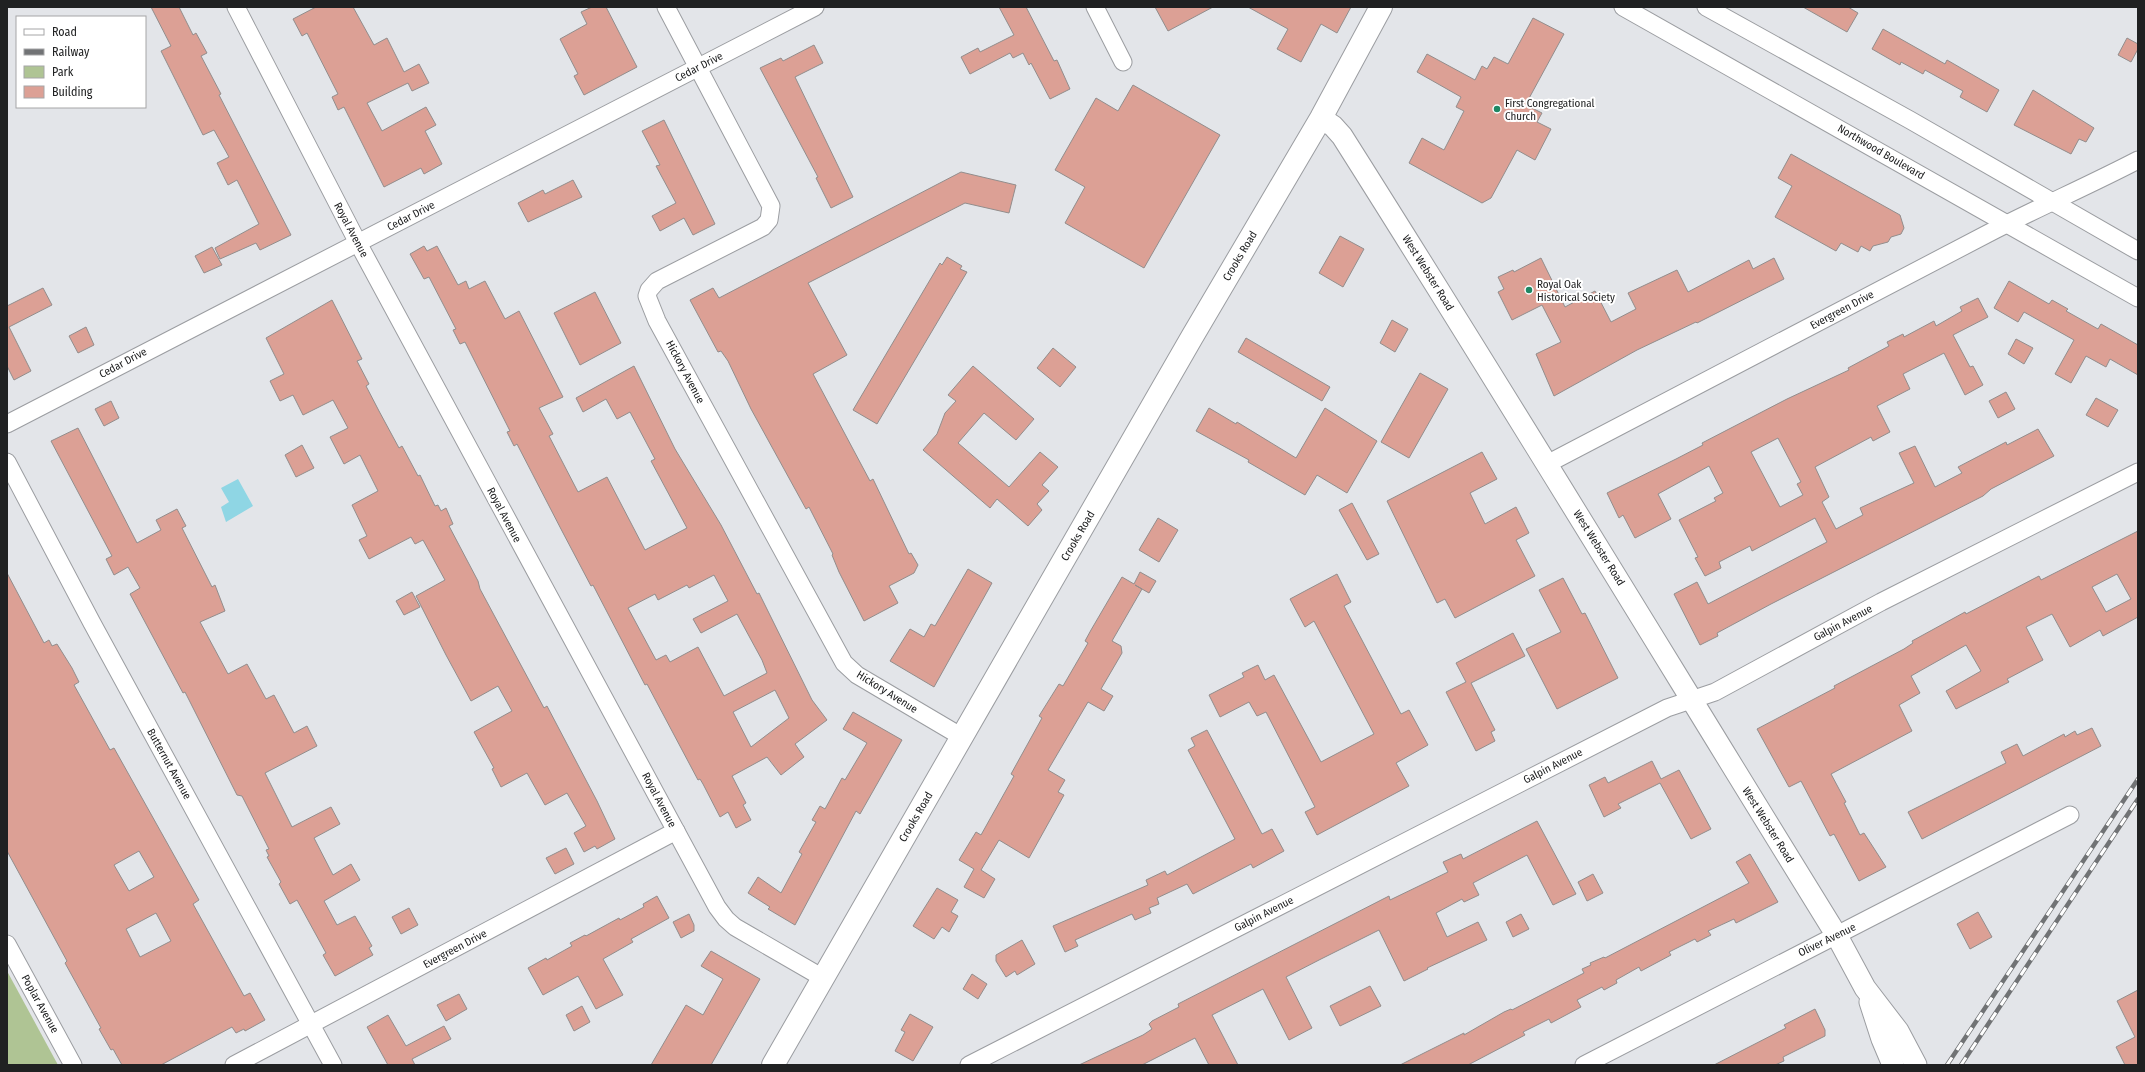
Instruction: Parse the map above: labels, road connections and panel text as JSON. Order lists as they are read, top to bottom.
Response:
{
  "streets": {
    "main road": ["Crooks Road"],
    "street": [
      "Cedar Drive",
      "Northwood Boulevard",
      "Royal Avenue",
      "West Webster Road",
      "Evergreen Drive",
      "Hickory Avenue",
      "Galpin Avenue",
      "Butternut Avenue",
      "Oliver Avenue",
      "Poplar Avenue"
    ]
  },
  "crossings": [
    ["Cedar Drive", "Royal Avenue"],
    ["Cedar Drive", "Hickory Avenue"],
    ["Northwood Boulevard", "Evergreen Drive"],
    ["Royal Avenue", "Crooks Road"],
    ["Royal Avenue", "Evergreen Drive"],
    ["Crooks Road", "West Webster Road"],
    ["Crooks Road", "Hickory Avenue"],
    ["West Webster Road", "Evergreen Drive"],
    ["West Webster Road", "Galpin Avenue"],
    ["West Webster Road", "Oliver Avenue"],
    ["Evergreen Drive", "Butternut Avenue"]
  ],
  "places": ["First Congregational Church", "Royal Oak Historical Society"],
  "legend": [
    "Road",
    "Railway",
    "Park",
    "Building"
  ]
}
